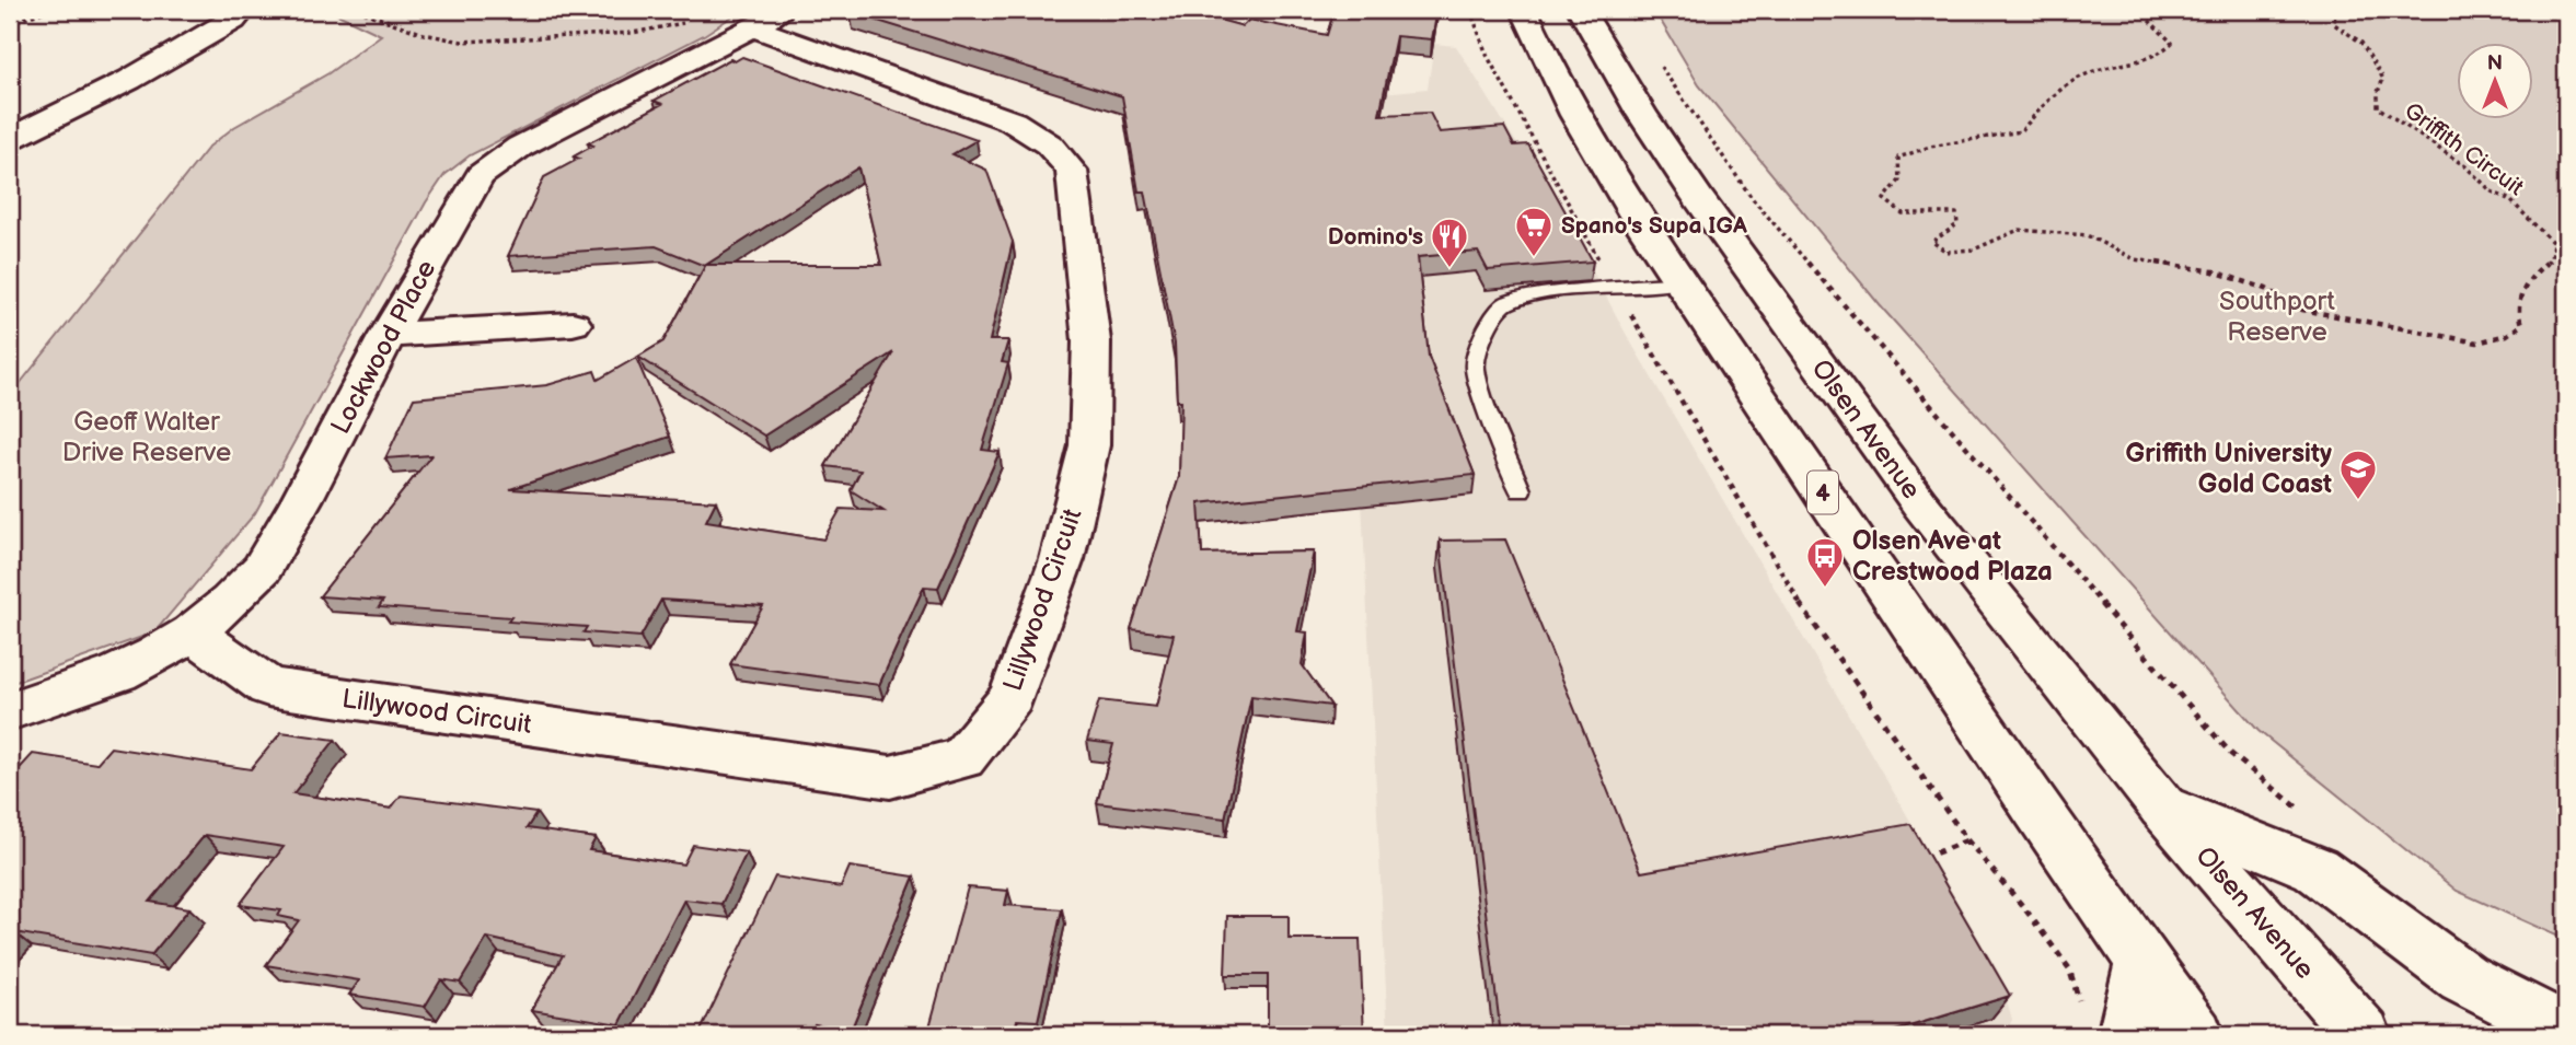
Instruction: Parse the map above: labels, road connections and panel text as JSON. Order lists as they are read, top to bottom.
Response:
{
  "streets": {
    "street": [
      "Lockwood Place",
      "Olsen Avenue",
      "4",
      "Lillywood Circuit"
    ],
    "path": ["Griffith Circuit"]
  },
  "crossings": [
    ["Lockwood Place", "Lillywood Circuit"]
  ],
  "parks": ["Southport Reserve", "Geoff Walter Drive Reserve"],
  "places": {
    "supermarket": ["Spano's Supa IGA"],
    "restaurant": ["Domino's"],
    "school or university": ["Griffith University Gold Coast"],
    "bus stop": ["Olsen Ave at Crestwood Plaza"]
  },
  "north": "top"
}
